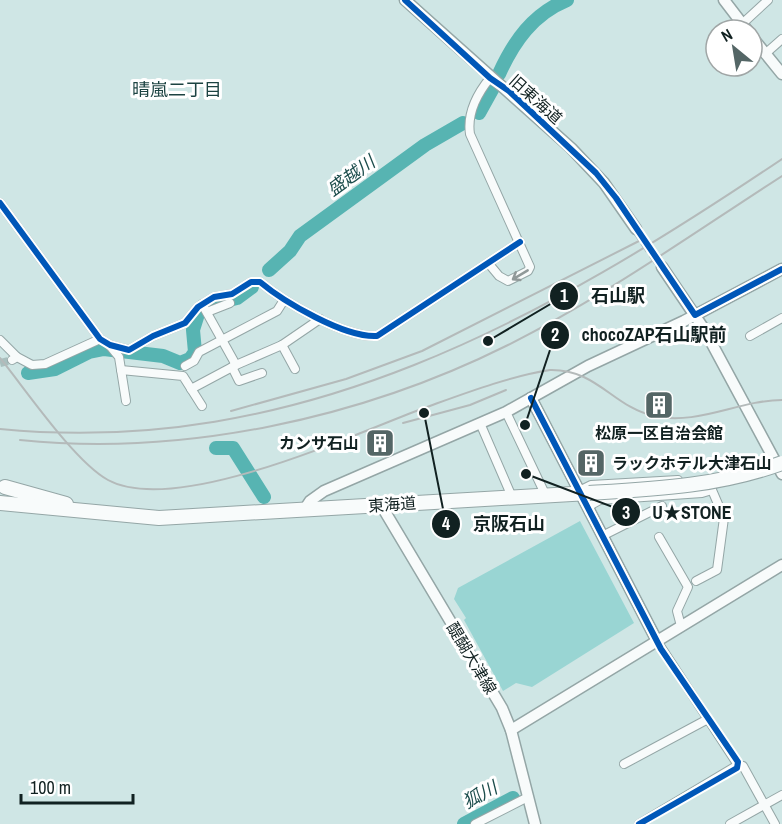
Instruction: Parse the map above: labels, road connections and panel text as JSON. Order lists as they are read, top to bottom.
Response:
{
  "streets": {
    "highway": ["東海道"],
    "street": ["旧東海道", "醍醐大津線"]
  },
  "crossings": [
    ["東海道", "醍醐大津線"]
  ],
  "districts": ["晴嵐二丁目"],
  "water": ["盛越川", "狐川"],
  "places": {
    "other": [
      "石山駅",
      "京阪石山",
      "chocoZAP石山駅前",
      "U★STONE"
    ],
    "building": ["松原一区自治会館", "カンサ石山", "ラックホテル大津石山"]
  },
  "scale_bar": "100 m",
  "north": "top left"
}
